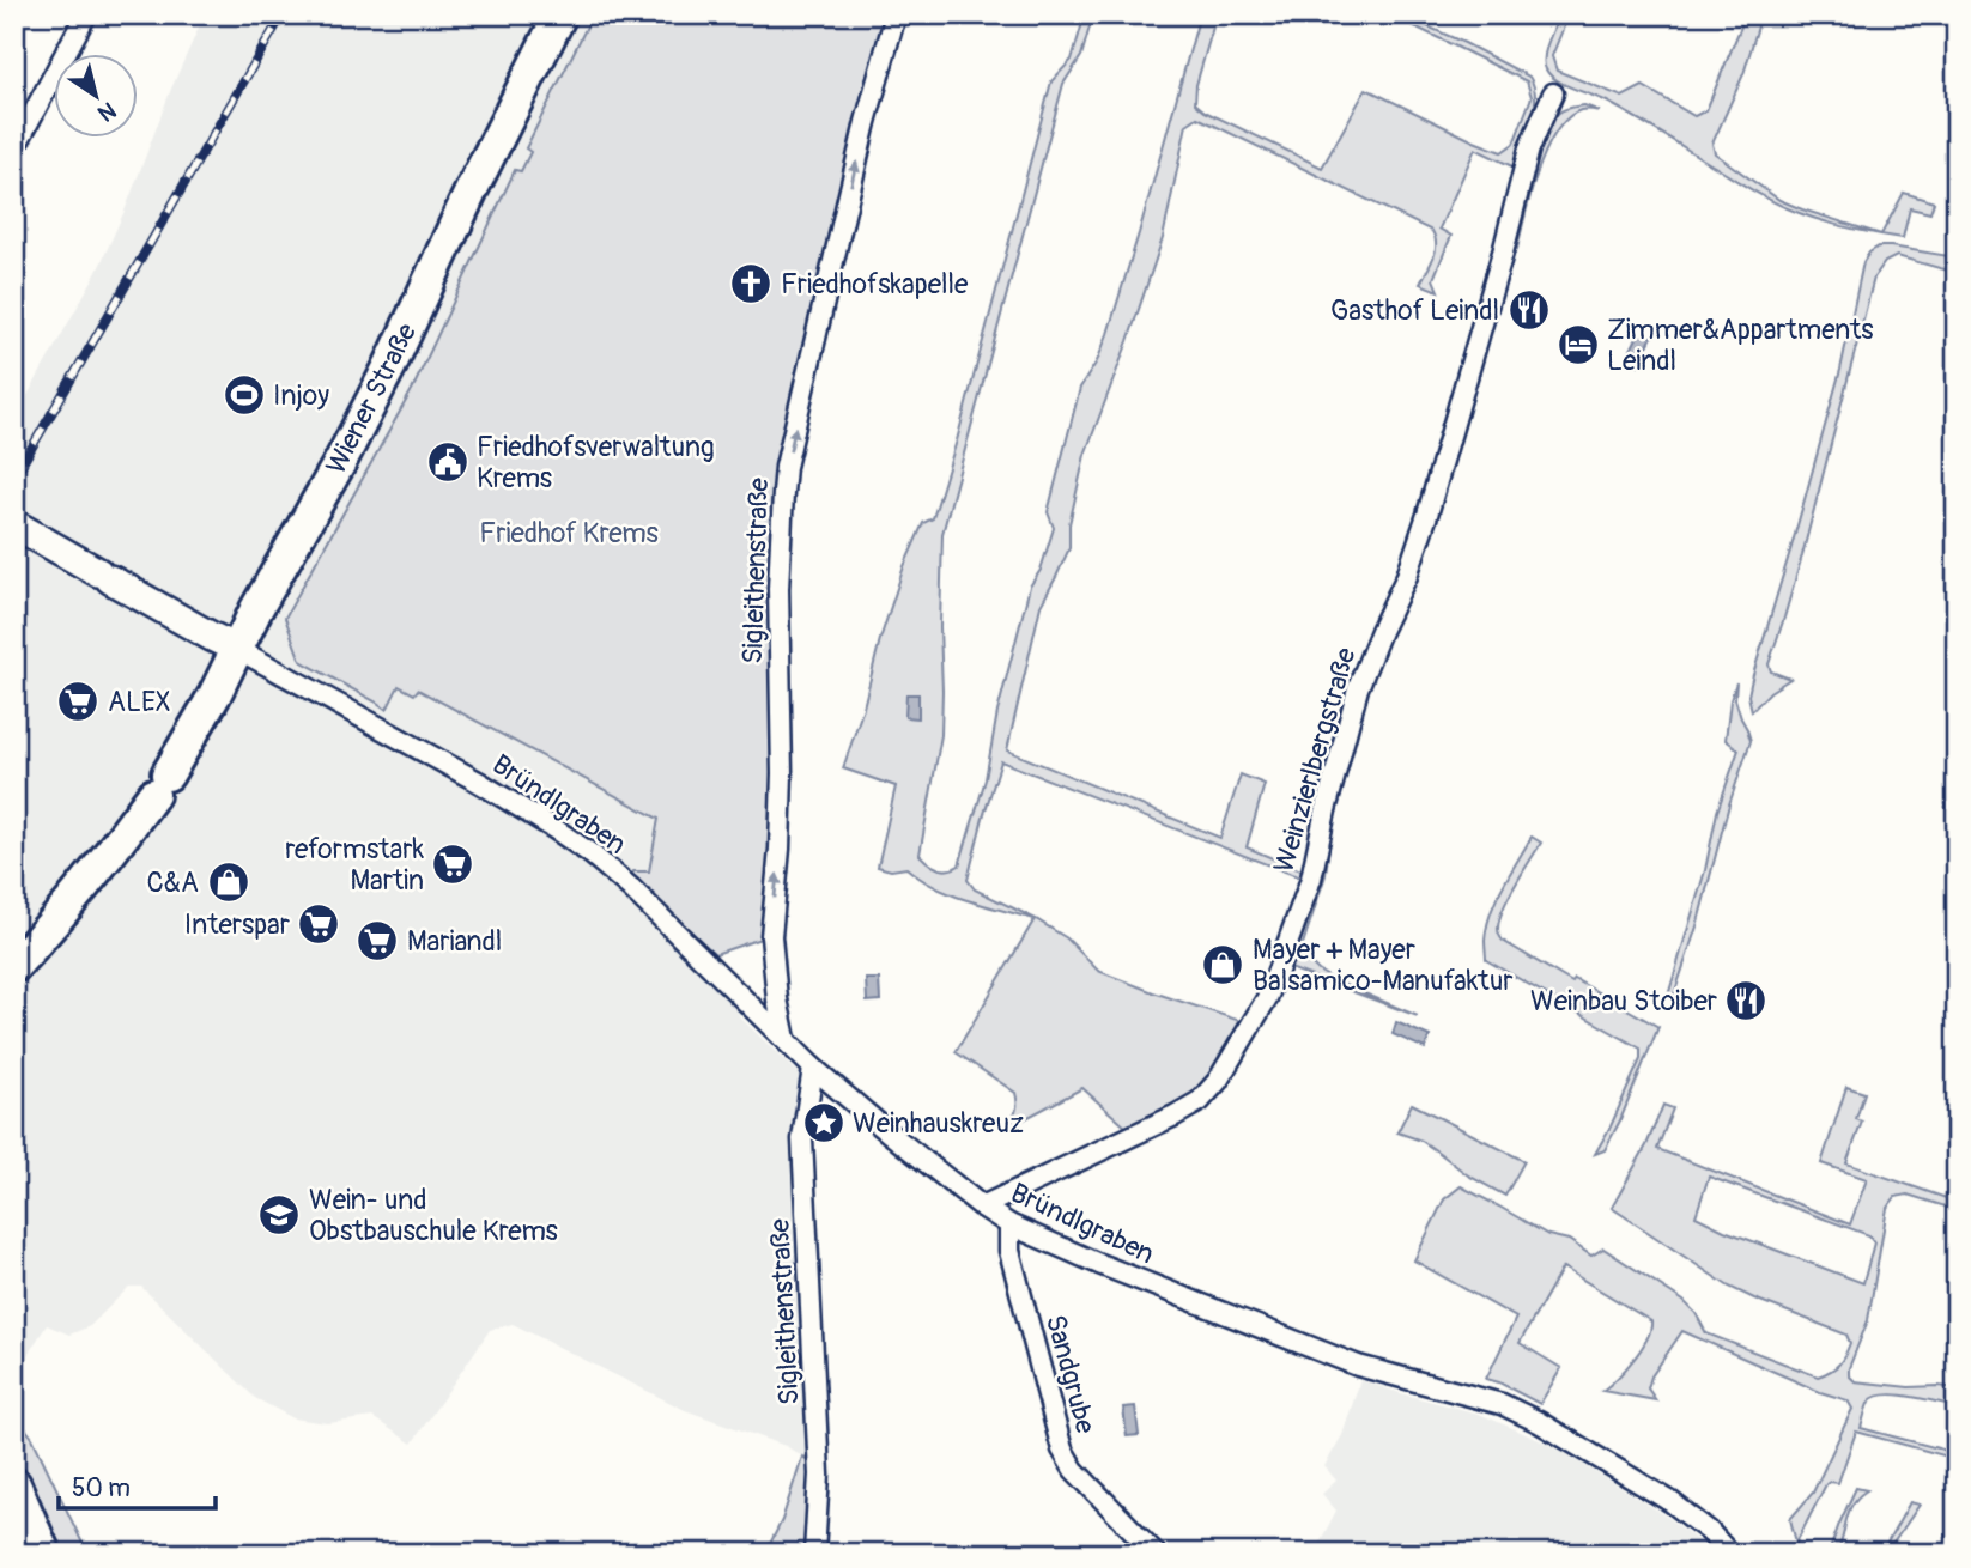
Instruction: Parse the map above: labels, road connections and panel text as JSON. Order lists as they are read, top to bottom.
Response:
{
  "streets": {
    "main road": ["Wiener Straße"],
    "street": [
      "Sigleithenstraße",
      "Weinzierlbergstraße",
      "Bründlgraben",
      "Sandgrube"
    ]
  },
  "crossings": [
    ["Wiener Straße", "Bründlgraben"],
    ["Sigleithenstraße", "Bründlgraben"],
    ["Weinzierlbergstraße", "Bründlgraben"],
    ["Bründlgraben", "Sandgrube"]
  ],
  "one_way": ["Sigleithenstraße"],
  "parks": ["Friedhof Krems"],
  "places": {
    "church": ["Friedhofskapelle"],
    "restaurant": ["Gasthof Leindl", "Weinbau Stoiber"],
    "hotel": ["Zimmer&Appartments Leindl"],
    "sports": ["Injoy"],
    "public building": ["Friedhofsverwaltung Krems"],
    "supermarket": [
      "ALEX",
      "reformstark Martin",
      "Interspar",
      "Mariandl"
    ],
    "shop": ["C&A", "Mayer + Mayer Balsamico-Manufaktur"],
    "place": ["Weinhauskreuz"],
    "school or university": ["Wein- und Obstbauschule Krems"]
  },
  "scale_bar": "50 m",
  "north": "bottom right"
}
